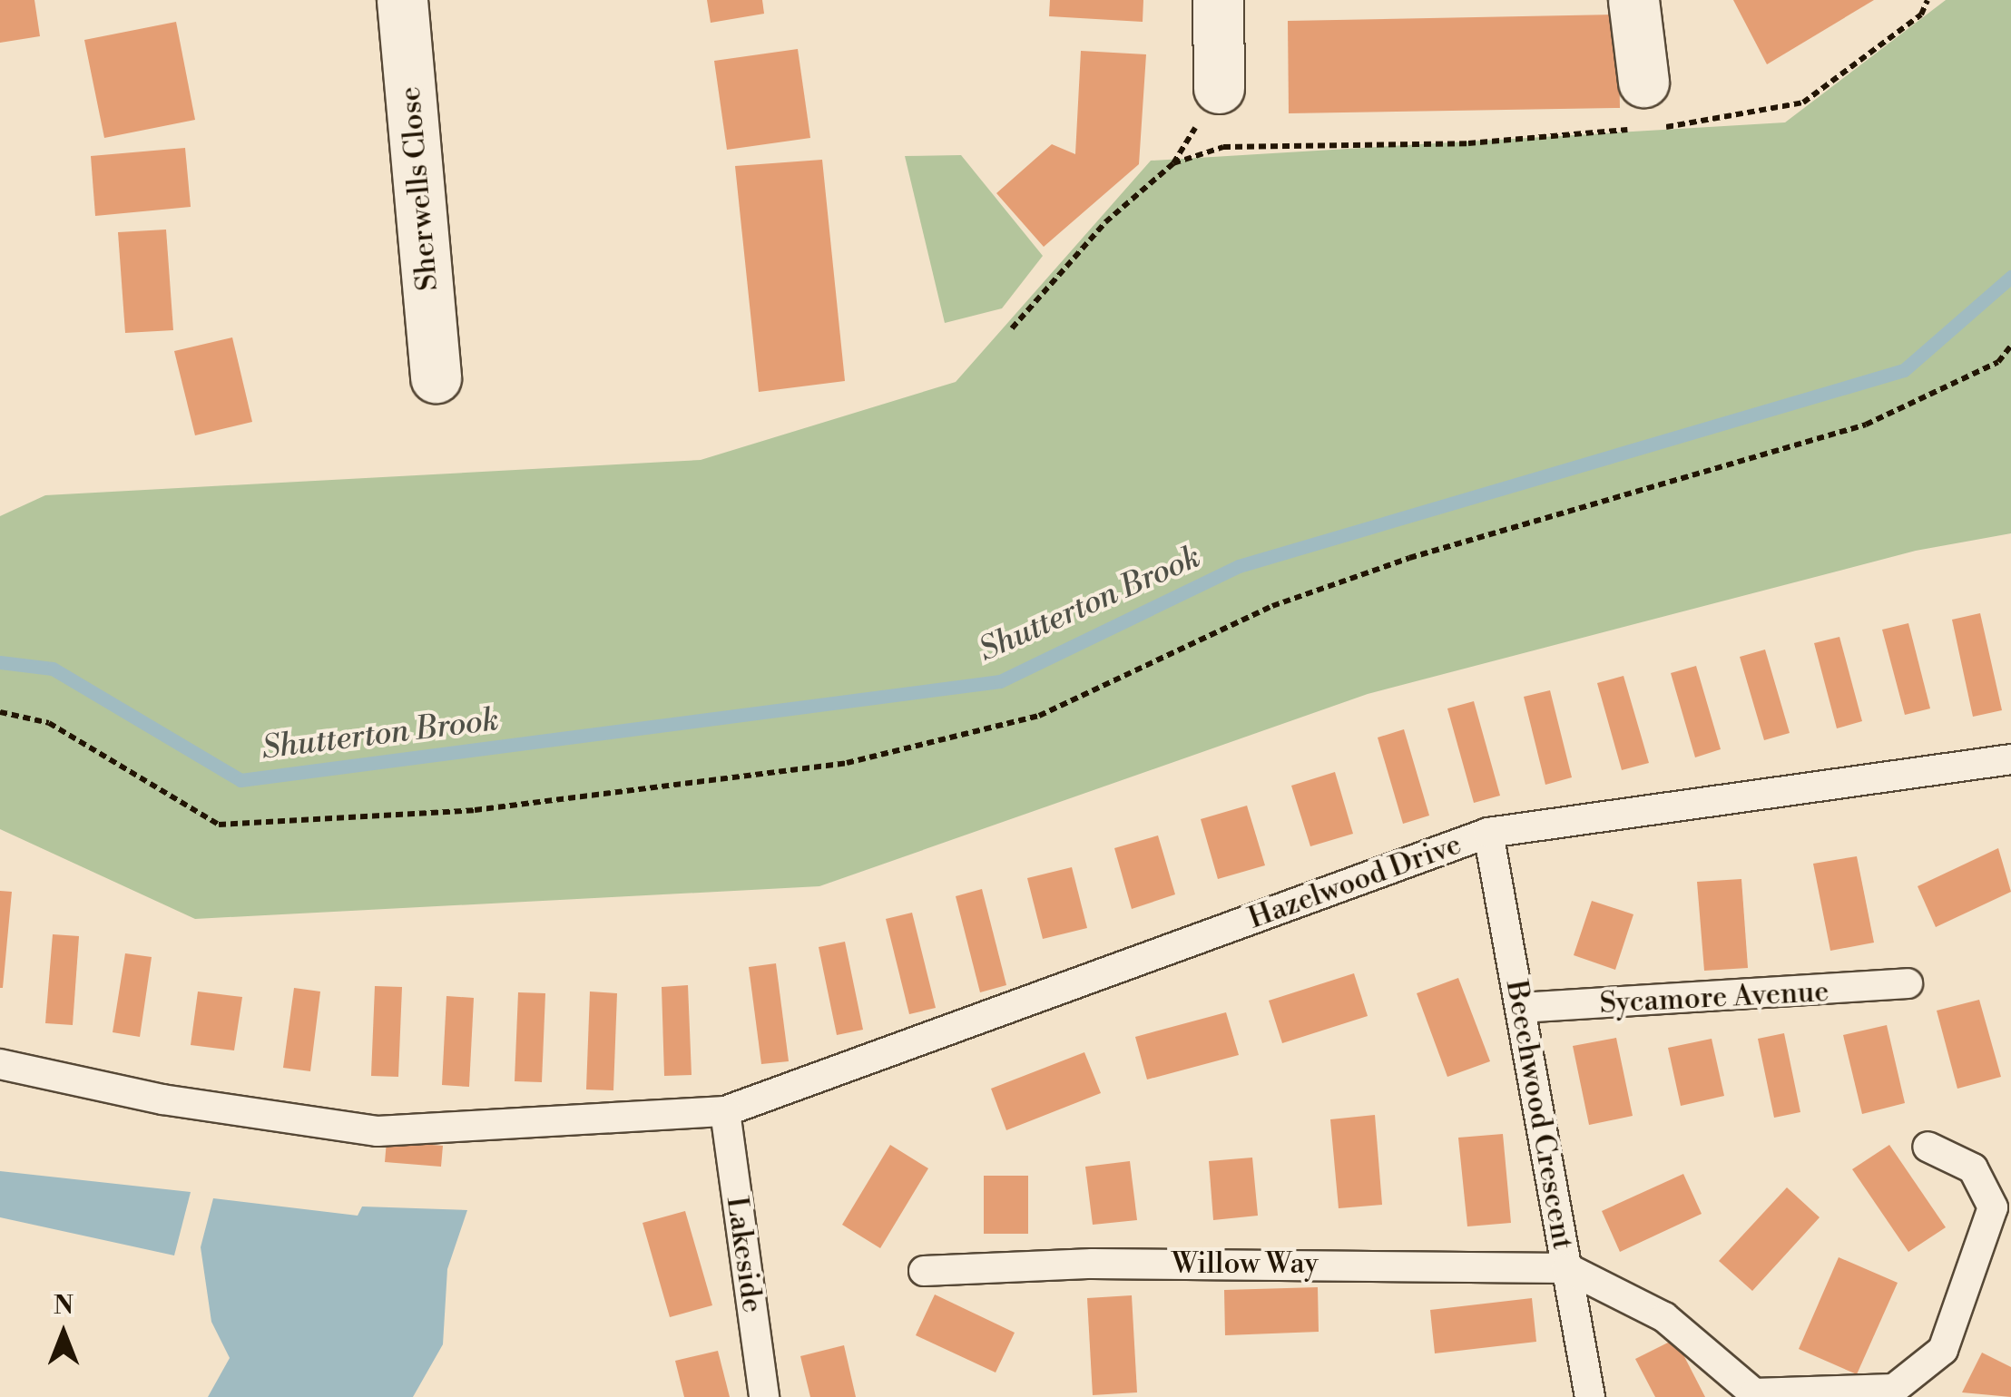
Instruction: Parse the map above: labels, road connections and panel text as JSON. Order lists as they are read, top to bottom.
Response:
{
  "streets": {
    "street": ["Sherwells Close"],
    "lane": [
      "Hazelwood Drive",
      "Sycamore Avenue",
      "Beechwood Crescent",
      "Lakeside",
      "Willow Way"
    ]
  },
  "crossings": [
    ["Hazelwood Drive", "Beechwood Crescent"],
    ["Hazelwood Drive", "Lakeside"],
    ["Sycamore Avenue", "Beechwood Crescent"],
    ["Beechwood Crescent", "Willow Way"]
  ],
  "water": ["Shutterton Brook"],
  "north": "top"
}
